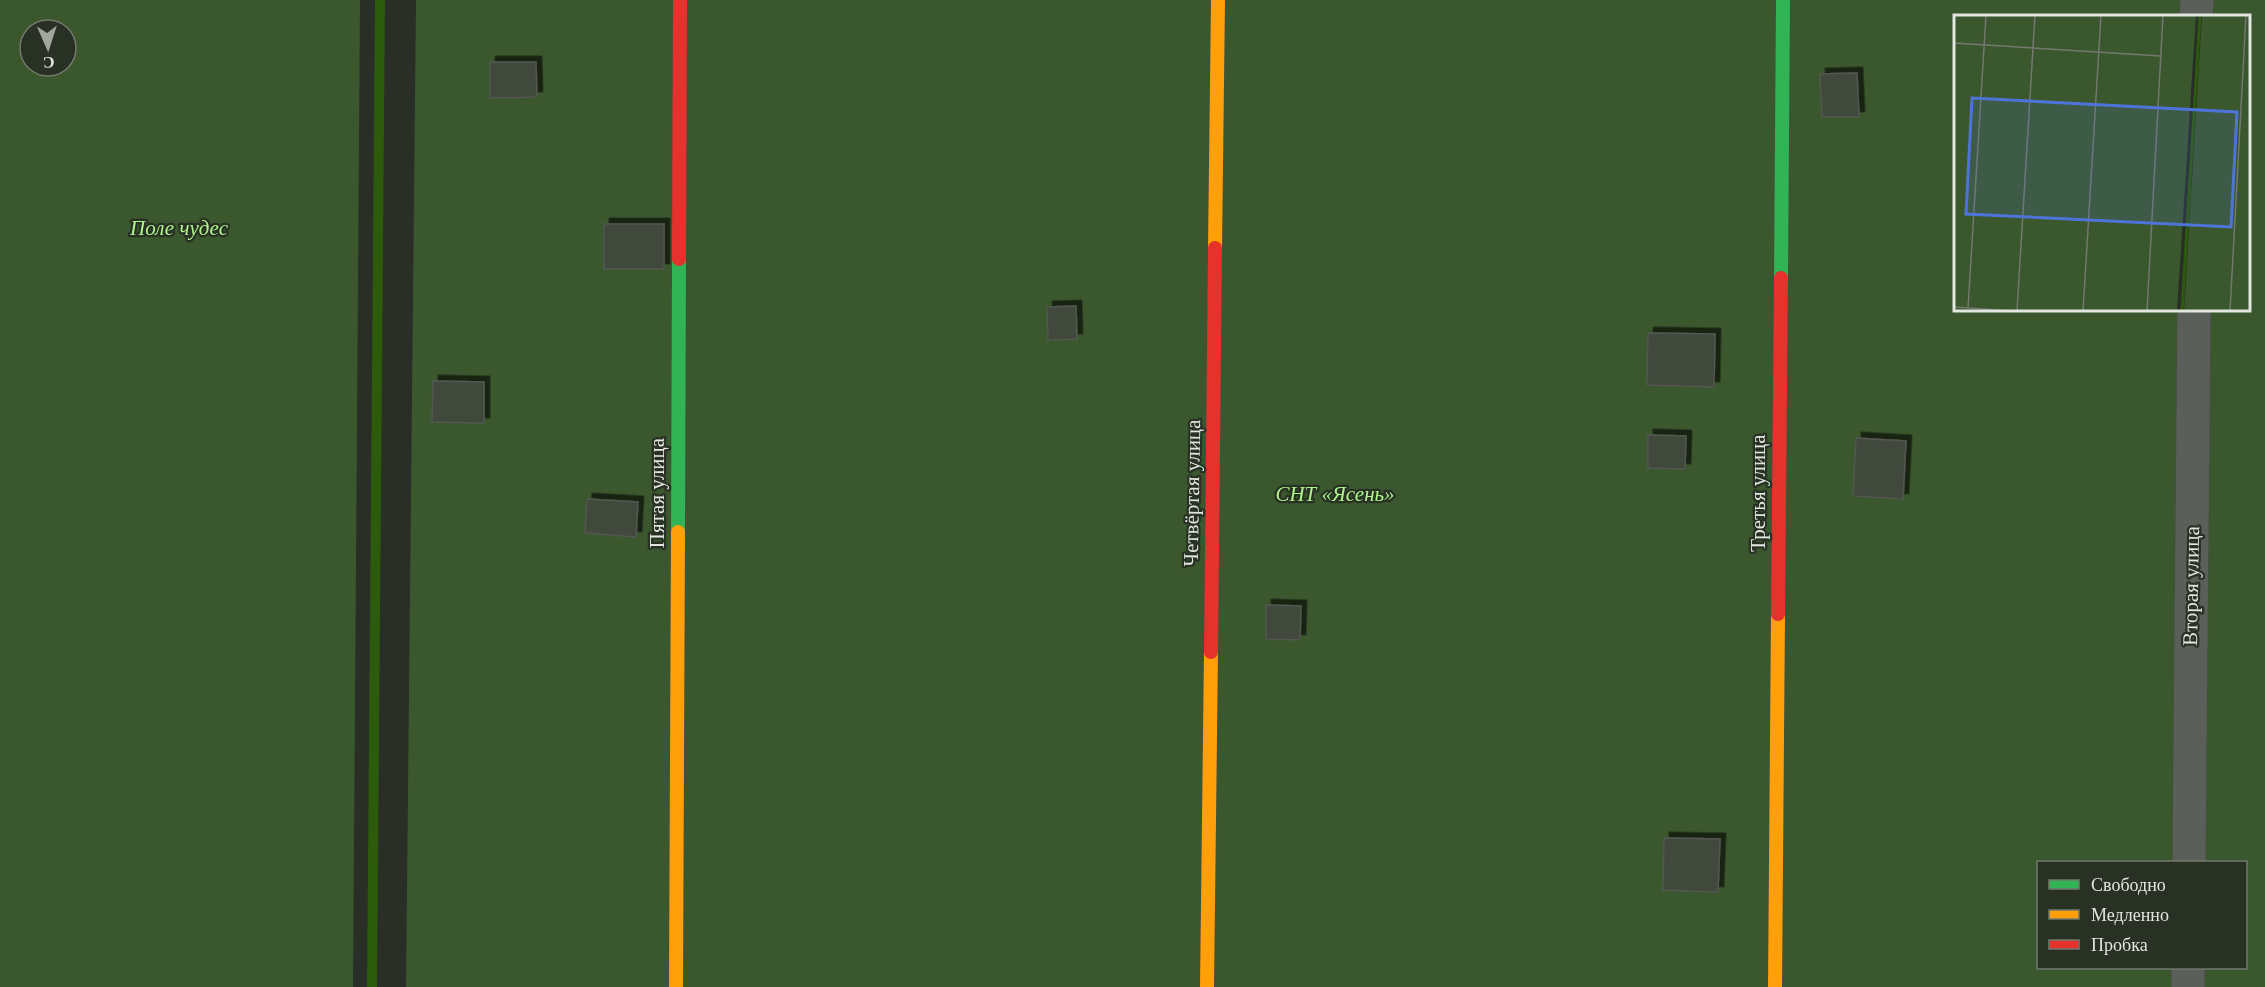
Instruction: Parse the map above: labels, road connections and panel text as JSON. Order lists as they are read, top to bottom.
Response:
{
  "streets": {
    "street": [
      "Пятая улица",
      "Четвёртая улица",
      "Третья улица",
      "Вторая улица"
    ]
  },
  "parks": ["Поле чудес", "СНТ «Ясень»"],
  "legend": ["Свободно", "Медленно", "Пробка"],
  "north": "bottom"
}
